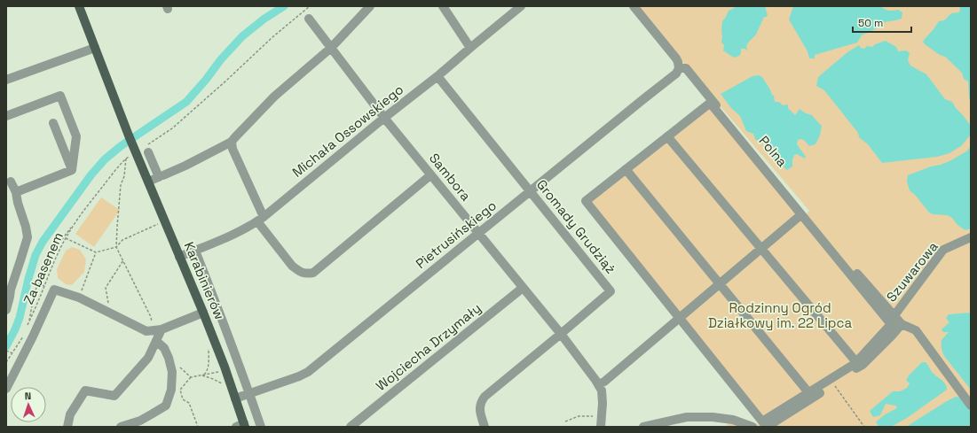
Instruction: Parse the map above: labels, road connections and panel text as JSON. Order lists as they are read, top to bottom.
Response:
{
  "streets": {
    "main road": ["Karabinierów"],
    "street": [
      "Michała Ossowskiego",
      "Polna",
      "Sambora",
      "Gromady Grudziąż",
      "Pietrusińskiego",
      "Szuwarowa",
      "Wojciecha Drzymały"
    ],
    "path": ["Za basenem"]
  },
  "crossings": [
    ["Michała Ossowskiego", "Sambora"],
    ["Michała Ossowskiego", "Gromady Grudziąż"],
    ["Michała Ossowskiego", "Karabinierów"],
    ["Polna", "Pietrusińskiego"],
    ["Polna", "Szuwarowa"],
    ["Sambora", "Gromady Grudziąż"],
    ["Sambora", "Pietrusińskiego"],
    ["Sambora", "Wojciecha Drzymały"],
    ["Gromady Grudziąż", "Pietrusińskiego"],
    ["Pietrusińskiego", "Karabinierów"],
    ["Za basenem", "Karabinierów"]
  ],
  "parks": ["Rodzinny Ogród Działkowy im. 22 Lipca"],
  "scale_bar": "50 m",
  "north": "top"
}
